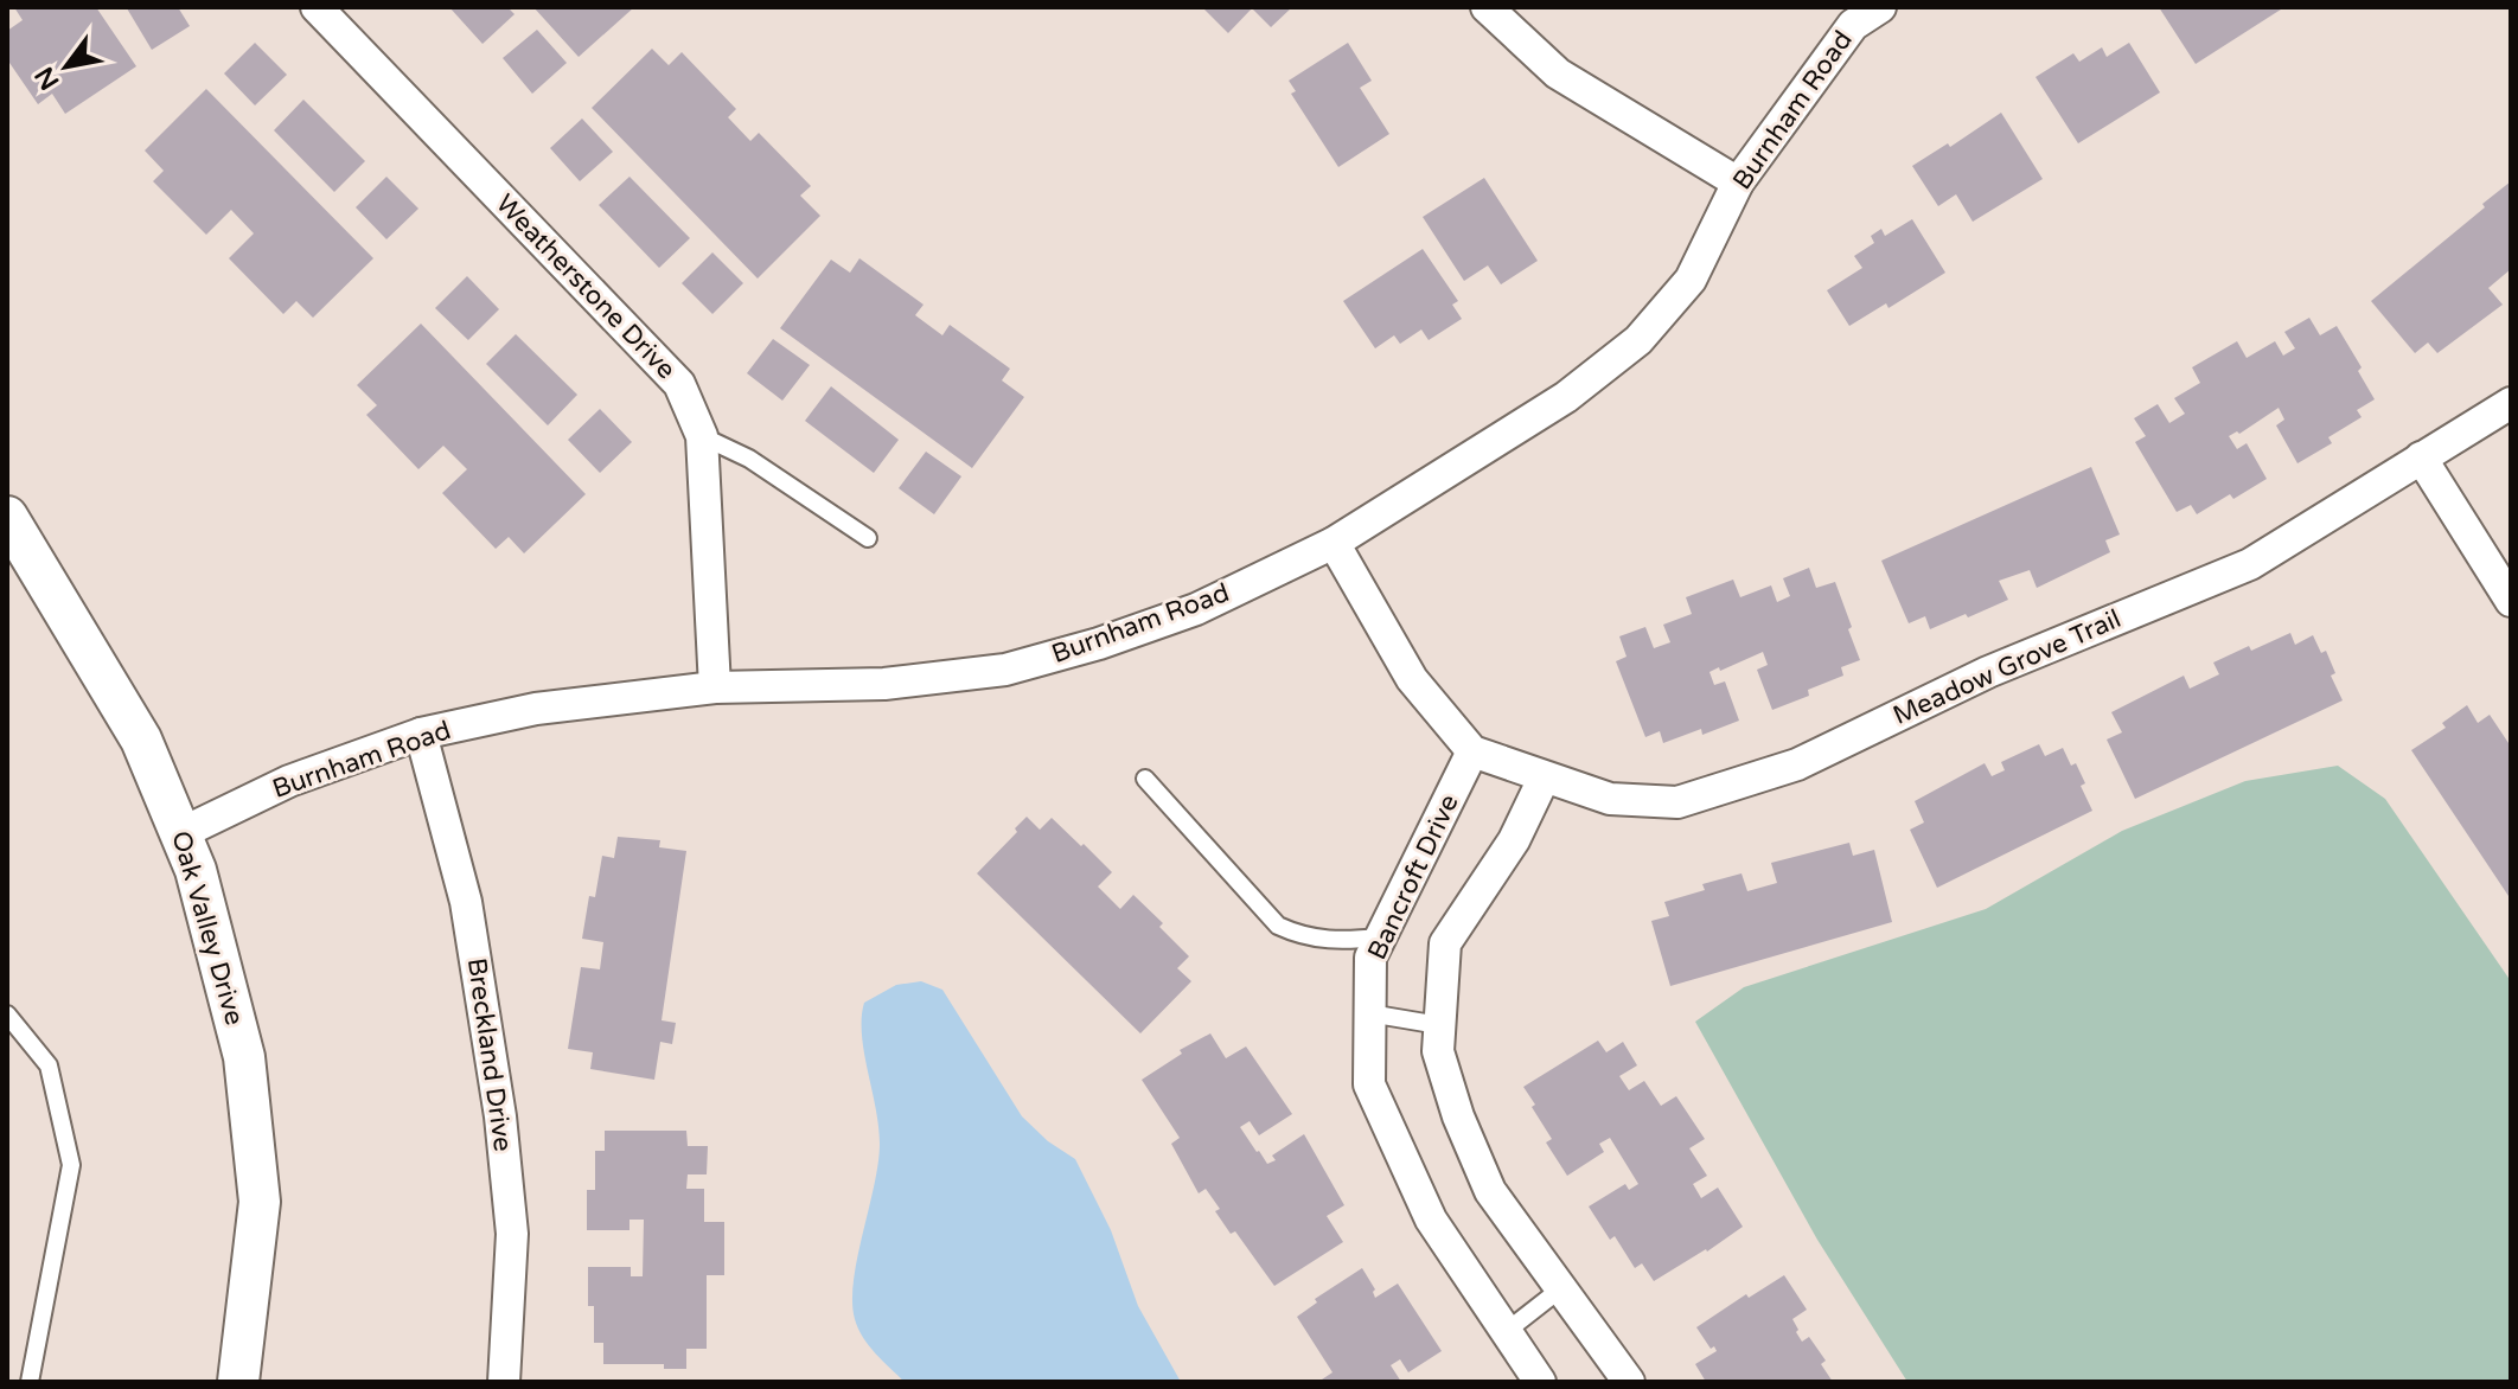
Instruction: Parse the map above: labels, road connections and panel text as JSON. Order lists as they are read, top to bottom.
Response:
{
  "streets": {
    "street": [
      "Burnham Road",
      "Weatherstone Drive",
      "Meadow Grove Trail",
      "Bancroft Drive",
      "Oak Valley Drive",
      "Breckland Drive"
    ]
  },
  "crossings": [
    ["Burnham Road", "Weatherstone Drive"],
    ["Burnham Road", "Oak Valley Drive"],
    ["Burnham Road", "Breckland Drive"],
    ["Meadow Grove Trail", "Bancroft Drive"]
  ],
  "north": "bottom left"
}
